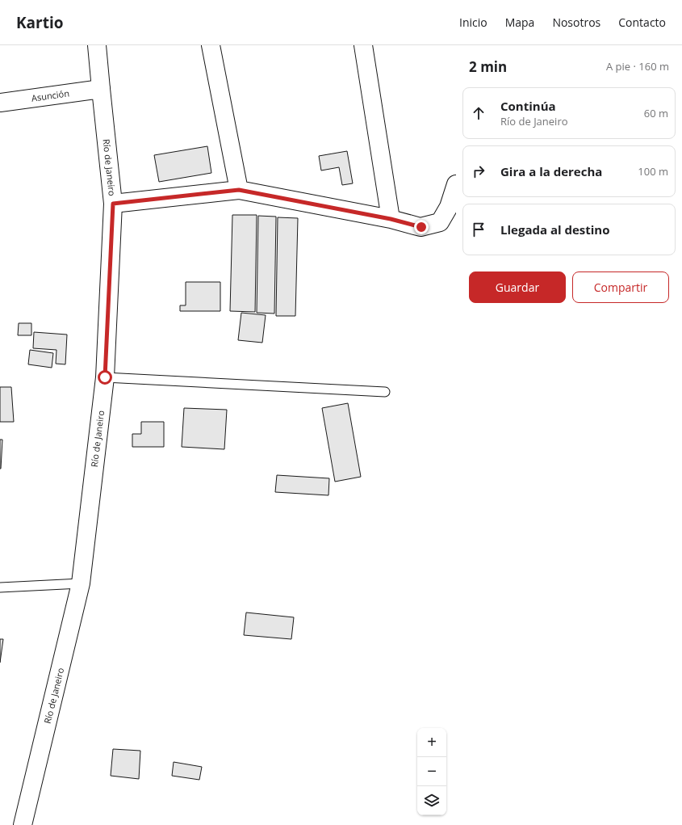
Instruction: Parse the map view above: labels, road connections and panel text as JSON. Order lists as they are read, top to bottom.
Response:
{
  "streets": {
    "street": ["Asunción", "Río de Janeiro"]
  },
  "crossings": [
    ["Asunción", "Río de Janeiro"]
  ],
  "page": {
    "header": "Kartio",
    "nav": [
      "Inicio",
      "Mapa",
      "Nosotros",
      "Contacto"
    ],
    "heading": ["2 min", "A pie · 160 m"],
    "list": [
      ["Continúa", "Río de Janeiro", "60 m"],
      ["Gira a la derecha", "100 m"],
      "Llegada al destino"
    ],
    "buttons": ["Guardar", "Compartir"],
    "map_buttons": ["+", "−"]
  }
}
